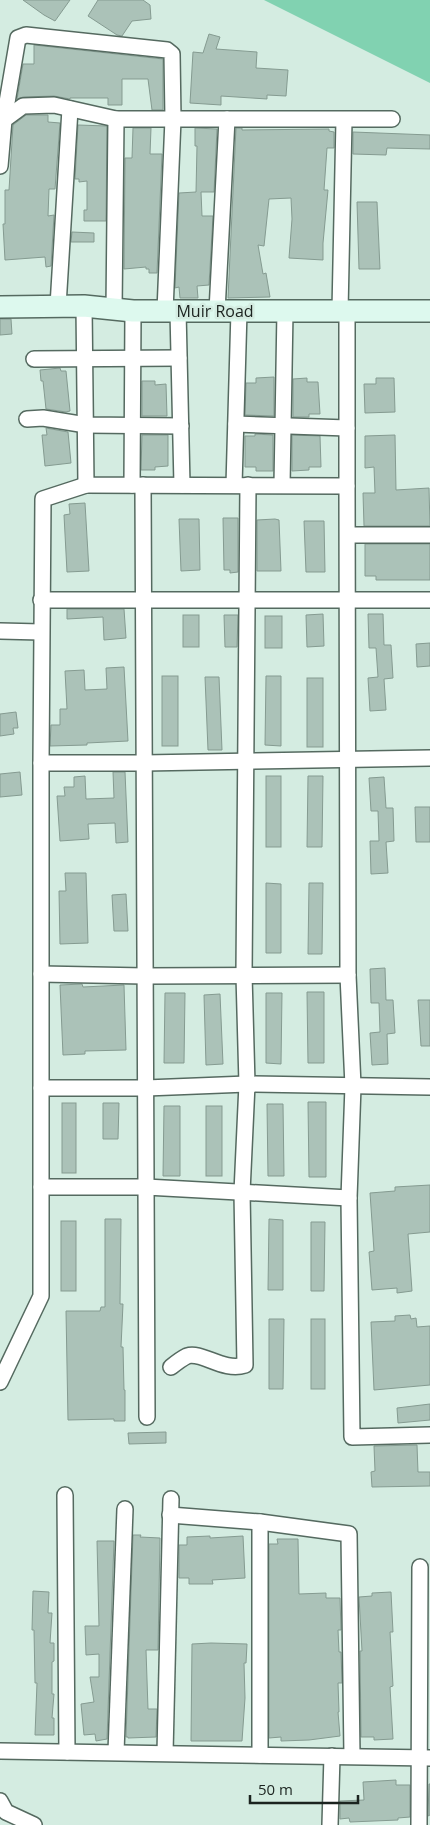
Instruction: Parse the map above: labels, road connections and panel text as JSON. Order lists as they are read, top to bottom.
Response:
{
  "streets": {
    "main road": ["Muir Road"]
  },
  "scale_bar": "50 m"
}
